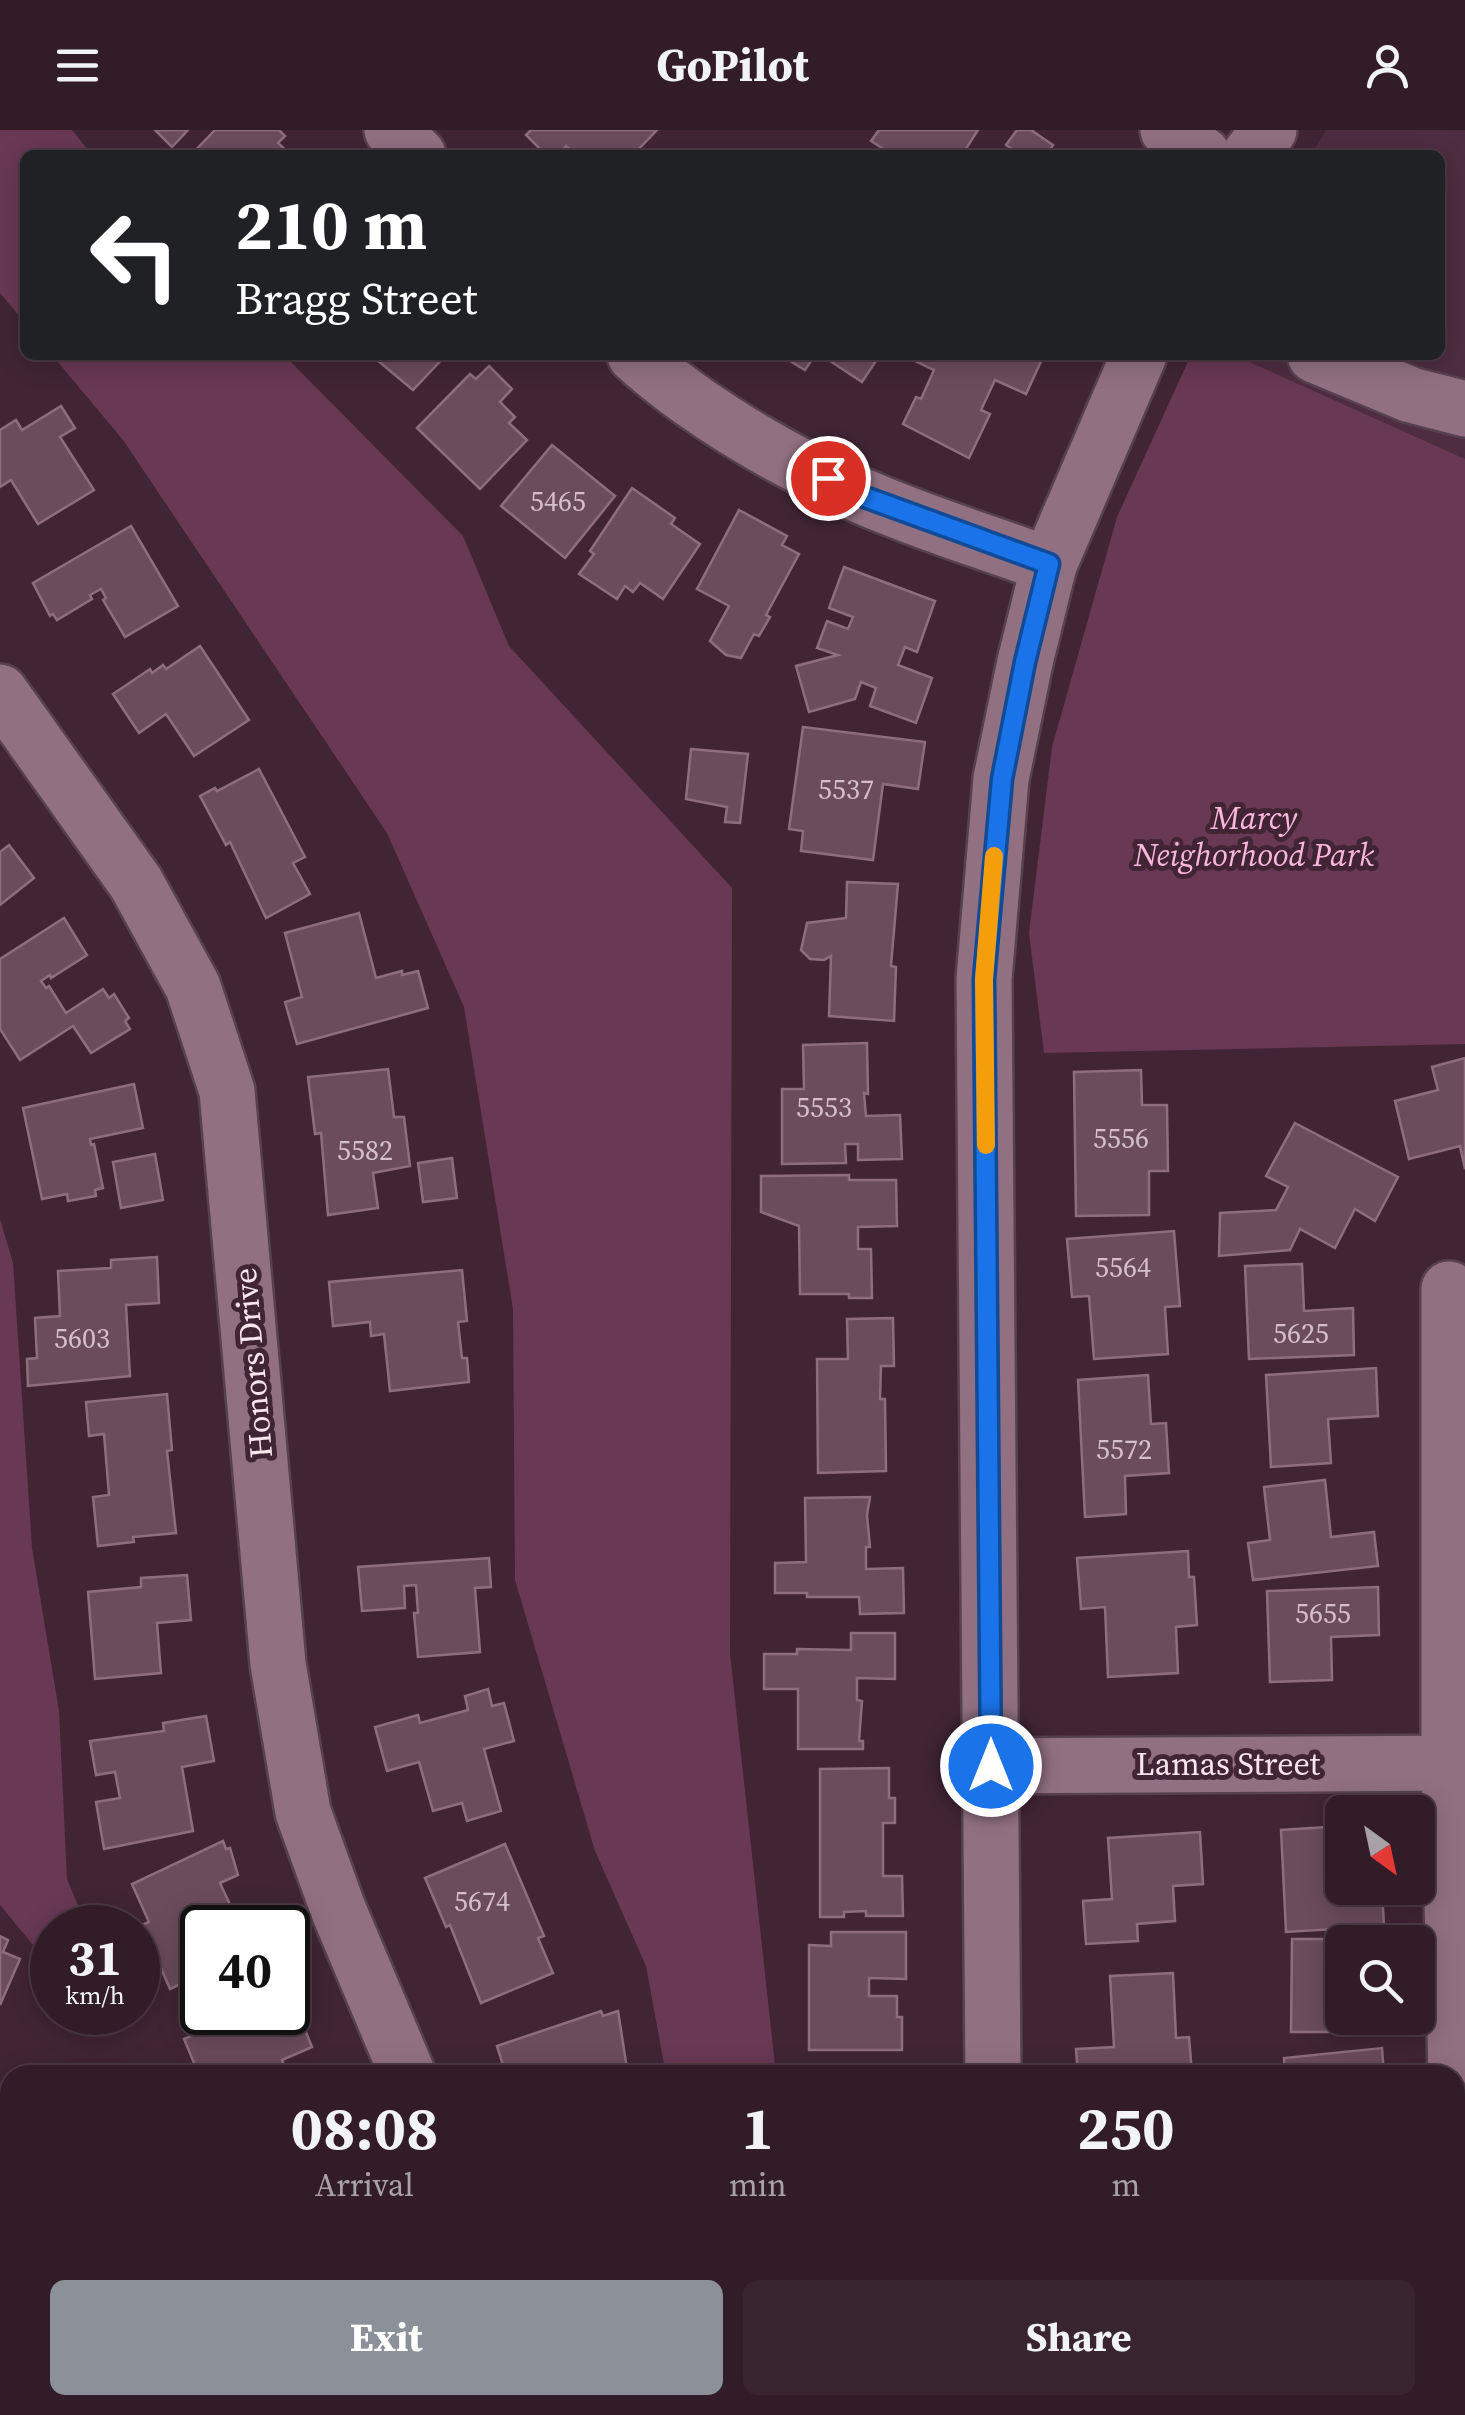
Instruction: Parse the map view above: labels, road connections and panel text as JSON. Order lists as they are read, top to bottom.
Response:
{
  "streets": {
    "street": ["Honors Drive", "Lamas Street"]
  },
  "parks": ["Marcy Neighorhood Park"],
  "house_numbers": [
    "5465",
    "5537",
    "5553",
    "5556",
    "5582",
    "5564",
    "5625",
    "5603",
    "5572",
    "5655",
    "5674"
  ],
  "north": "bottom right",
  "page": {
    "header": "GoPilot",
    "turn": ["210 m", "Bragg Street"],
    "speed": "31 km/h",
    "limit": "40",
    "eta": [
      "08:08",
      "Arrival",
      "1",
      "min",
      "250",
      "m"
    ],
    "buttons": ["Exit", "Share"]
  }
}
